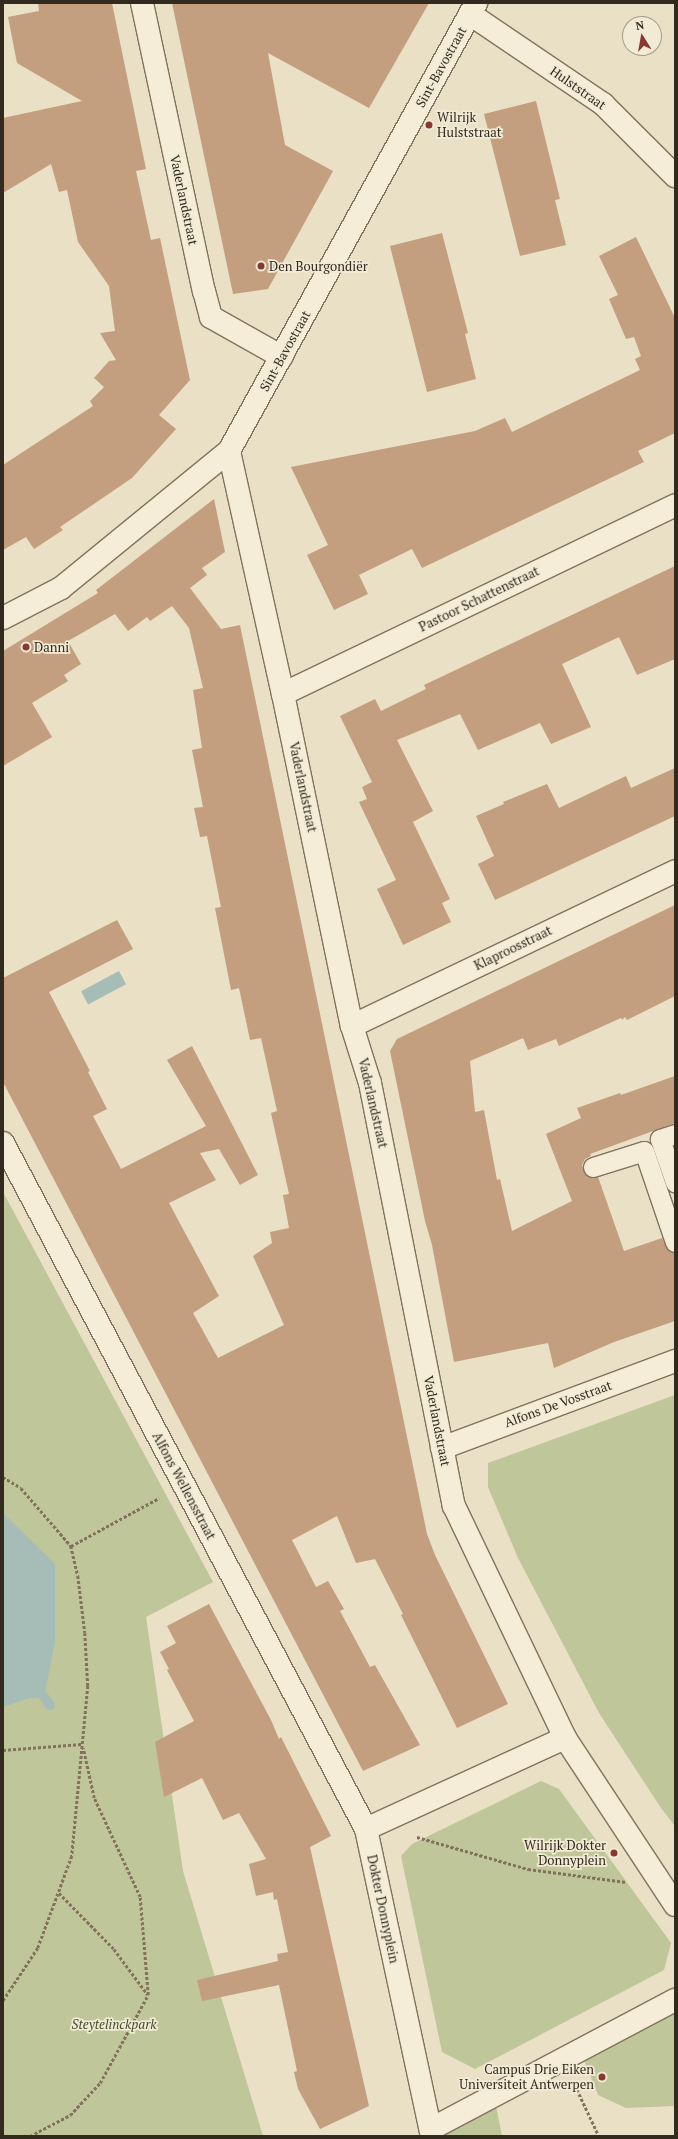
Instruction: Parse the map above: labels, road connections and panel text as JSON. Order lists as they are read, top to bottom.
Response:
{
  "streets": {
    "street": [
      "Sint-Bavostraat",
      "Hulststraat",
      "Vaderlandstraat",
      "Pastoor Schattenstraat",
      "Klaproosstraat",
      "Alfons De Vosstraat",
      "Alfons Wellensstraat",
      "Dokter Donnyplein"
    ]
  },
  "crossings": [
    ["Sint-Bavostraat", "Hulststraat"],
    ["Sint-Bavostraat", "Vaderlandstraat"],
    ["Vaderlandstraat", "Pastoor Schattenstraat"],
    ["Vaderlandstraat", "Klaproosstraat"],
    ["Vaderlandstraat", "Alfons De Vosstraat"],
    ["Alfons Wellensstraat", "Dokter Donnyplein"]
  ],
  "parks": ["Steytelinckpark"],
  "places": [
    "Wilrijk Hulststraat",
    "Den Bourgondiër",
    "Danni",
    "Wilrijk Dokter Donnyplein",
    "Campus Drie Eiken Universiteit Antwerpen"
  ],
  "north": "top"
}
